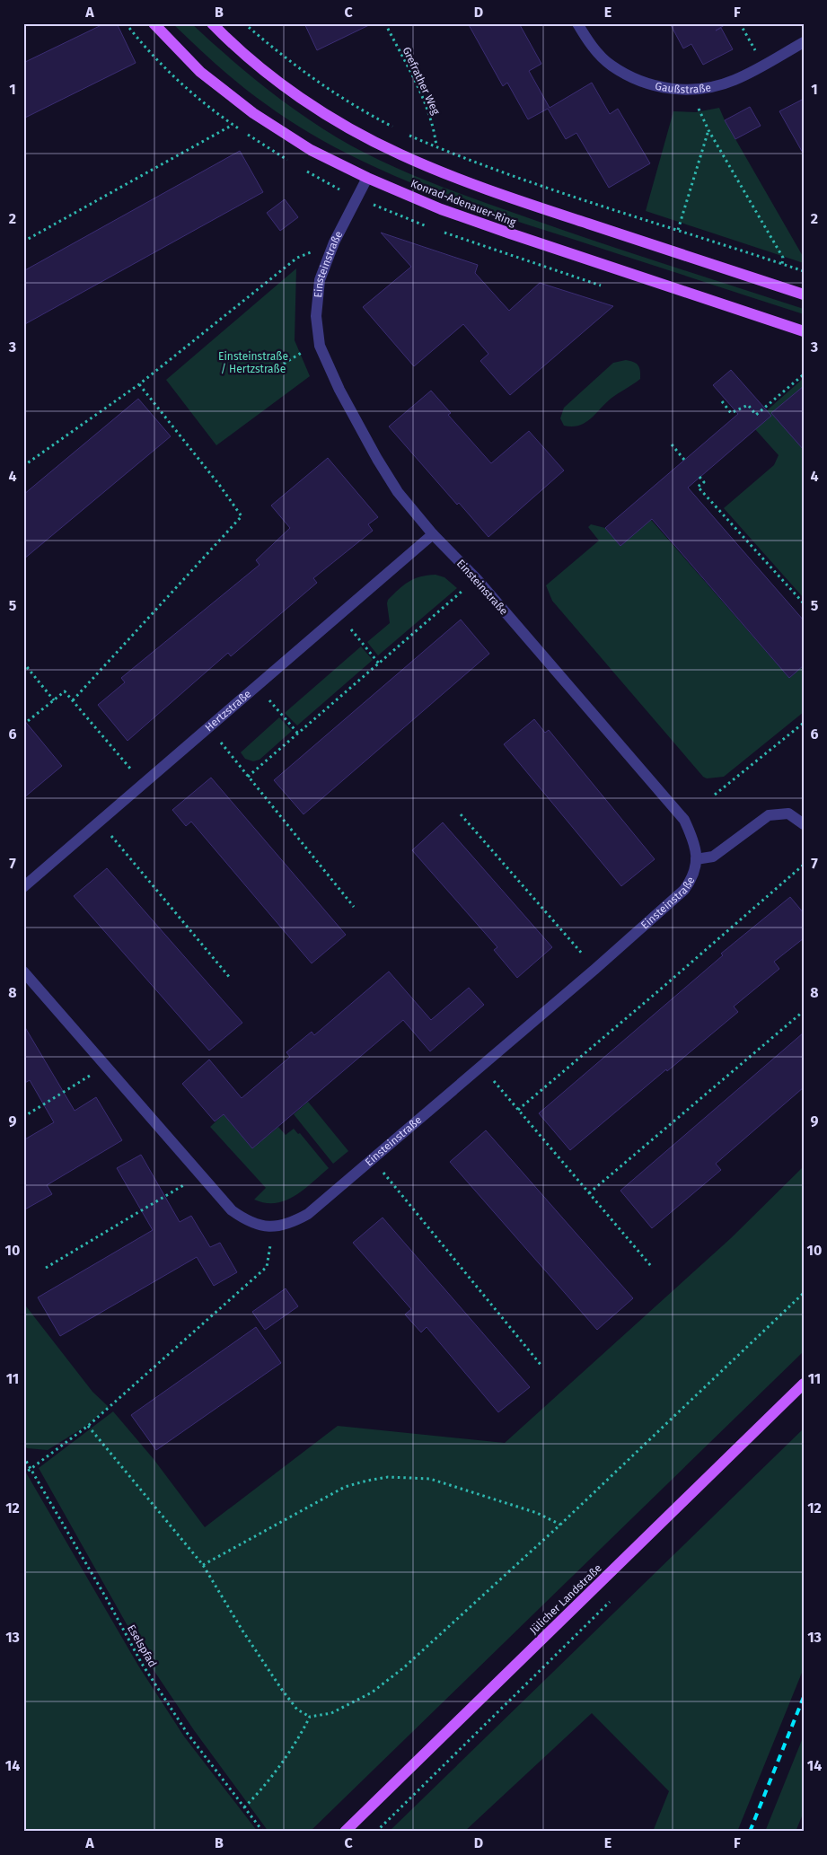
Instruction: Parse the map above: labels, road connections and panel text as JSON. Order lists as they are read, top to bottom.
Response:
{
  "streets": {
    "main road": ["Konrad-Adenauer-Ring", "Jülicher Landstraße"],
    "street": ["Gaußstraße", "Einsteinstraße", "Hertzstraße"],
    "path": ["Grefrather Weg", "Eselspfad"]
  },
  "crossings": [
    ["Konrad-Adenauer-Ring", "Einsteinstraße"],
    ["Einsteinstraße", "Hertzstraße"]
  ],
  "parks": ["Einsteinstraße / Hertzstraße"],
  "grid": {
    "columns": [
      "A",
      "B",
      "C",
      "D",
      "E",
      "F"
    ],
    "rows": [
      "1",
      "2",
      "3",
      "4",
      "5",
      "6",
      "7",
      "8",
      "9",
      "10",
      "11",
      "12",
      "13",
      "14"
    ]
  }
}
